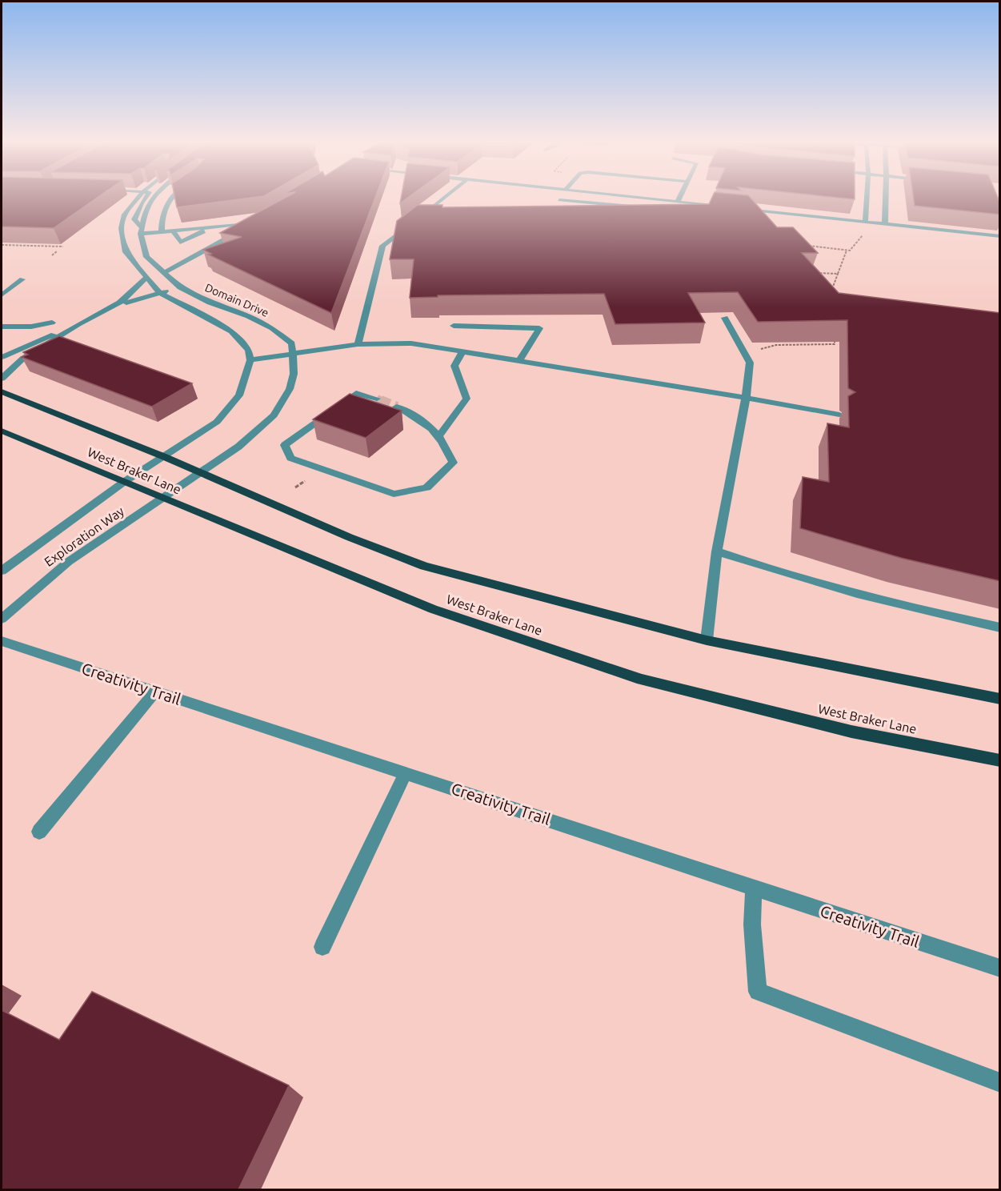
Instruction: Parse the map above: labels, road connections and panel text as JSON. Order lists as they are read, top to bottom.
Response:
{
  "streets": {
    "main road": ["West Braker Lane"],
    "street": ["Domain Drive", "Exploration Way", "Creativity Trail"]
  },
  "crossings": [
    ["West Braker Lane", "Exploration Way"]
  ]
}
